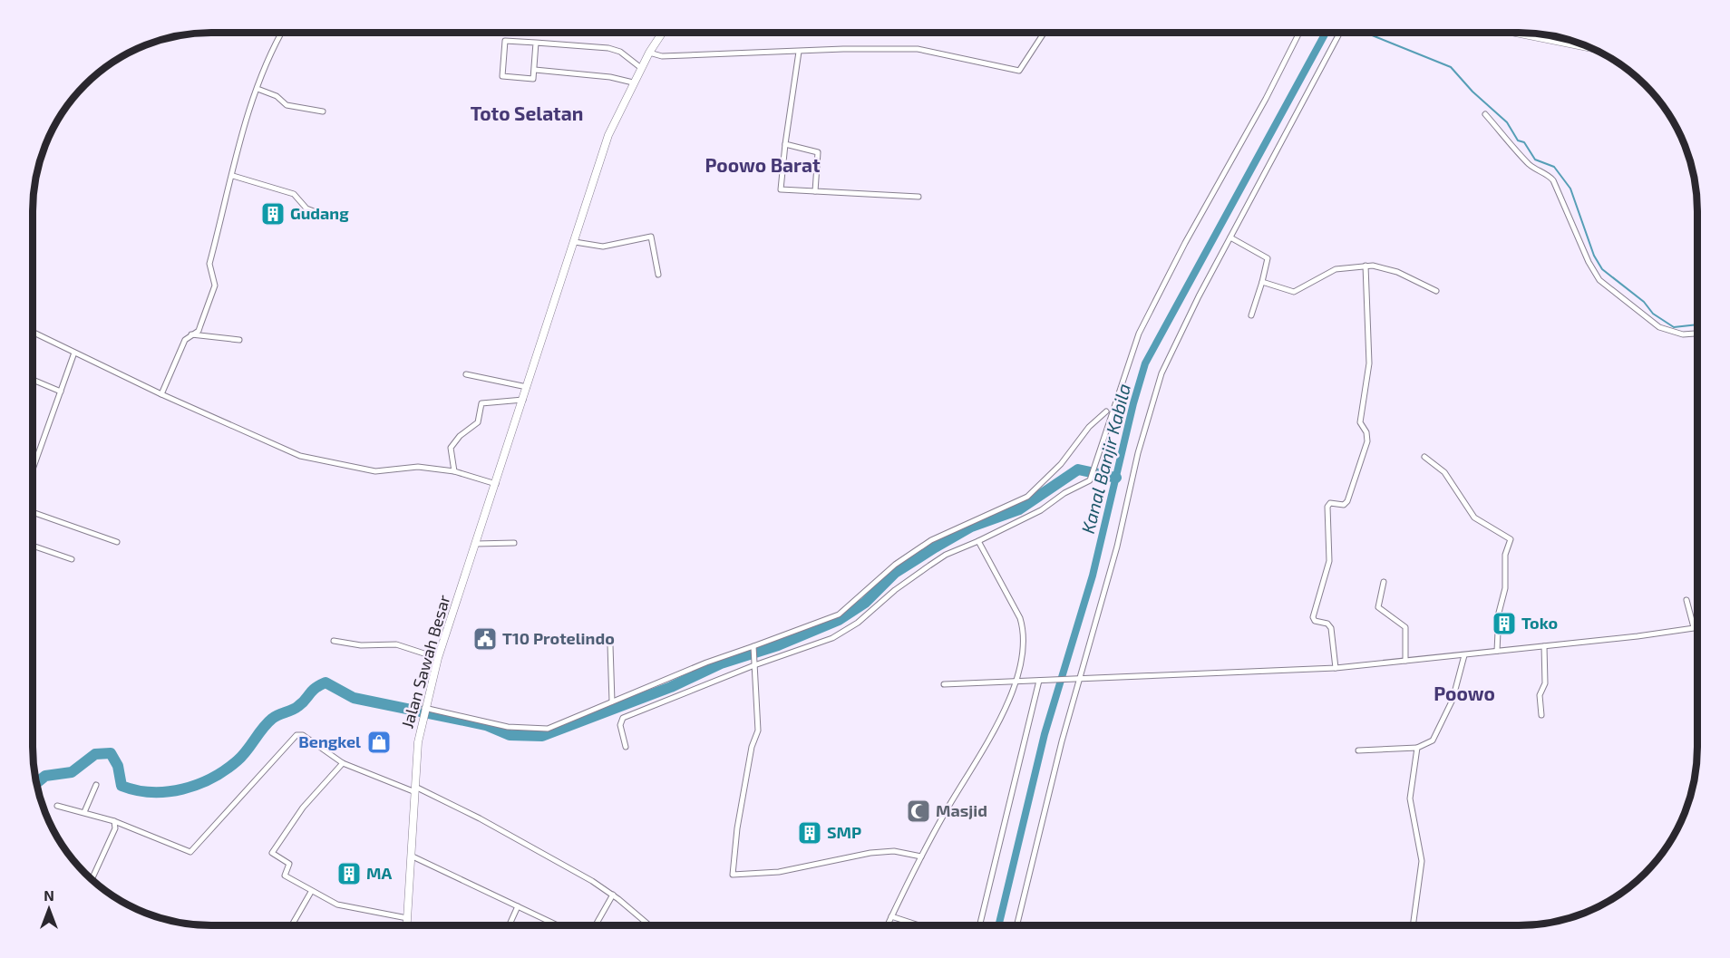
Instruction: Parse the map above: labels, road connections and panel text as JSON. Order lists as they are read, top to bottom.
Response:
{
  "streets": {
    "main road": ["Jalan Sawah Besar"]
  },
  "districts": ["Toto Selatan", "Poowo Barat", "Poowo"],
  "water": ["Kanal Banjir Kabila"],
  "places": {
    "building": [
      "Gudang",
      "Toko",
      "SMP",
      "MA"
    ],
    "public building": ["T10 Protelindo"],
    "shop": ["Bengkel"],
    "mosque": ["Masjid"]
  },
  "north": "top"
}
